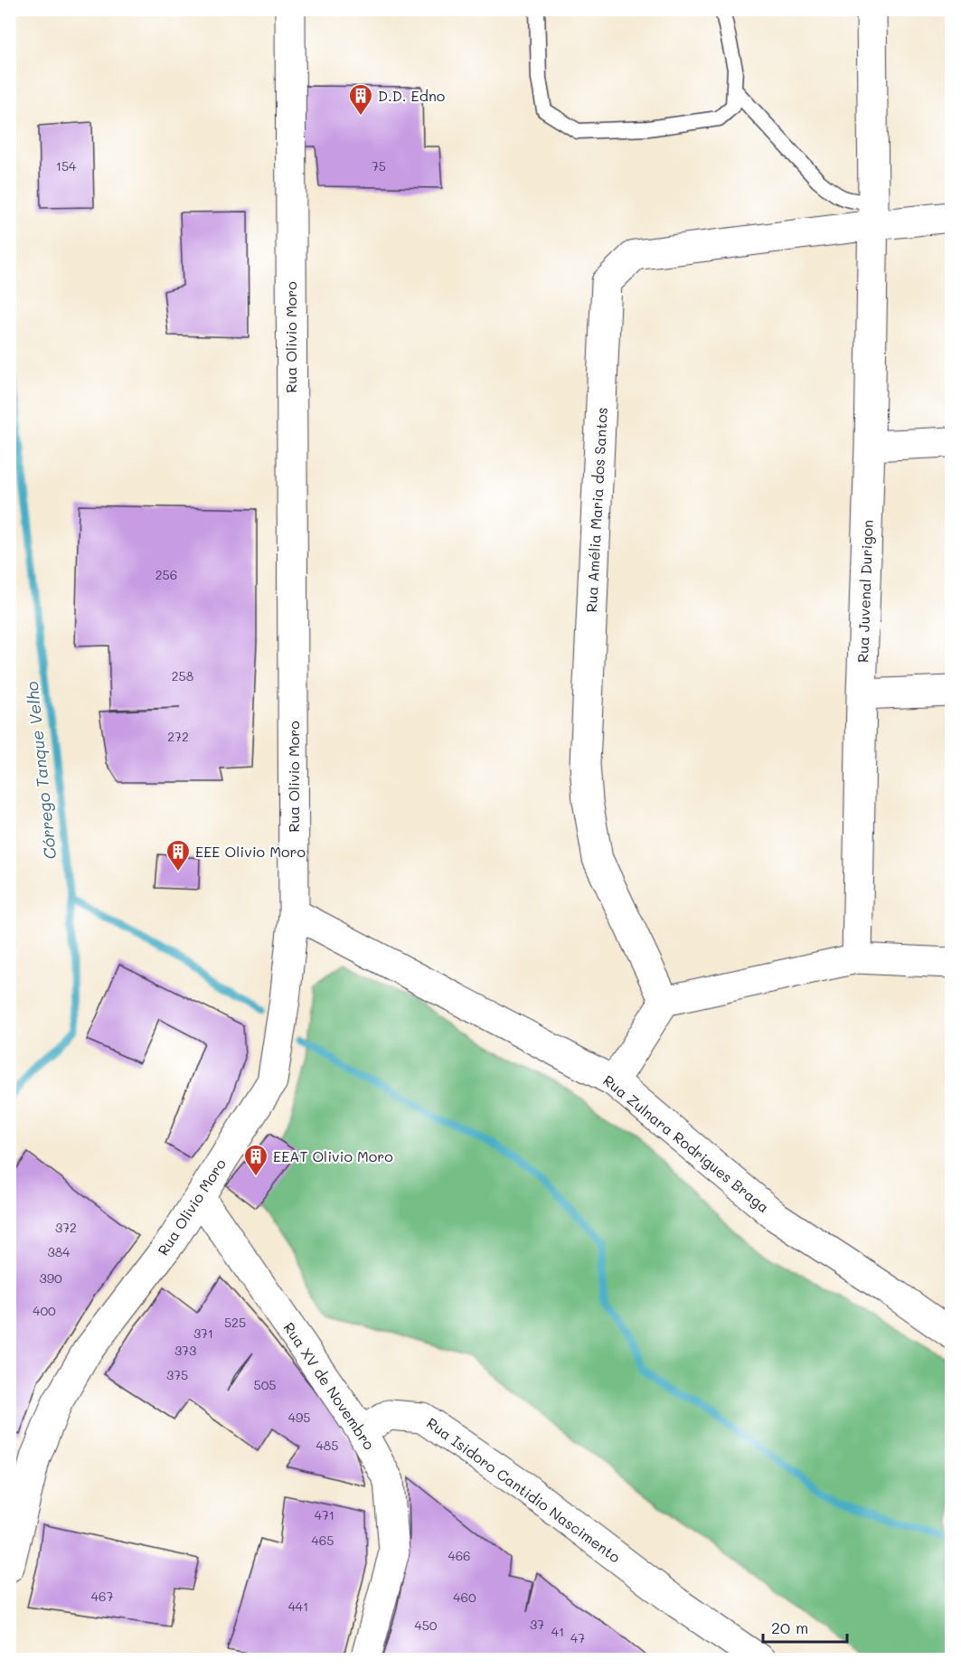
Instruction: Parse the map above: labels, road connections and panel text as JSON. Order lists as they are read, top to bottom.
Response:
{
  "streets": {
    "street": [
      "Rua Olivio Moro",
      "Rua Amélia Maria dos Santos",
      "Rua Juvenal Durigon",
      "Rua Zulnara Rodrigues Braga",
      "Rua XV de Novembro",
      "Rua Isidoro Cantidio Nascimento"
    ]
  },
  "crossings": [
    ["Rua Olivio Moro", "Rua Zulnara Rodrigues Braga"],
    ["Rua Olivio Moro", "Rua XV de Novembro"],
    ["Rua Amélia Maria dos Santos", "Rua Juvenal Durigon"],
    ["Rua XV de Novembro", "Rua Isidoro Cantidio Nascimento"]
  ],
  "water": ["Córrego Tanque Velho"],
  "places": {
    "building": ["D.D. Edno", "EEE Olivio Moro", "EEAT Olivio Moro"]
  },
  "house_numbers": [
    "154",
    "75",
    "256",
    "258",
    "272",
    "372",
    "384",
    "390",
    "400",
    "525",
    "371",
    "373",
    "375",
    "505",
    "495",
    "485",
    "471",
    "465",
    "466",
    "467",
    "460",
    "441",
    "37",
    "450",
    "41",
    "47"
  ],
  "scale_bar": "20 m"
}
